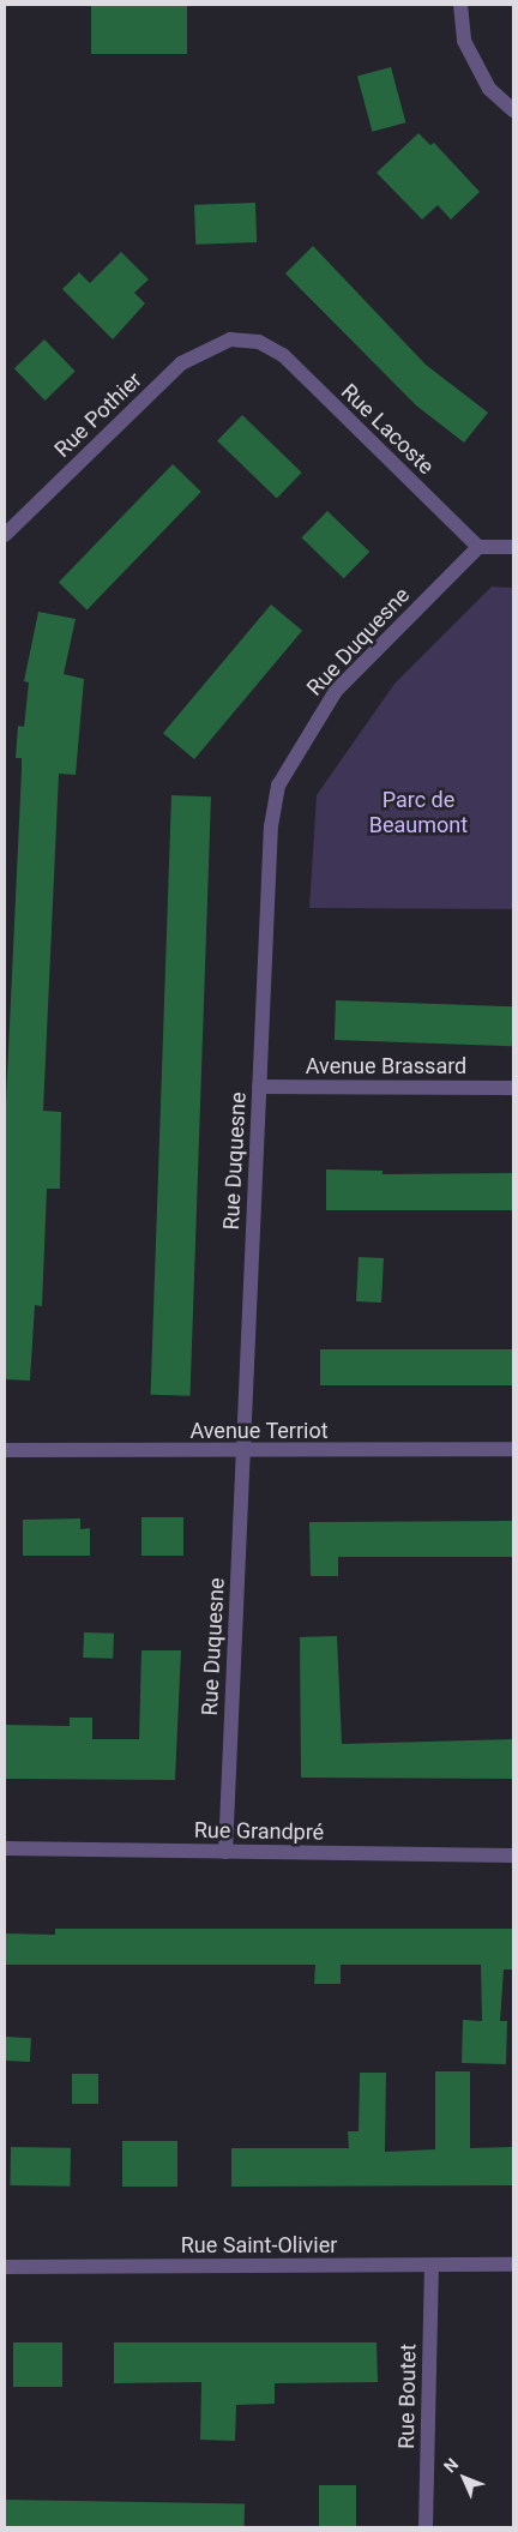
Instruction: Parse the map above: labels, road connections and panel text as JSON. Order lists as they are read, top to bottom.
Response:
{
  "streets": {
    "street": [
      "Rue Pothier",
      "Rue Lacoste",
      "Rue Duquesne",
      "Avenue Brassard",
      "Avenue Terriot",
      "Rue Grandpré",
      "Rue Saint-Olivier",
      "Rue Boutet"
    ]
  },
  "crossings": [
    ["Rue Pothier", "Rue Lacoste"],
    ["Rue Lacoste", "Rue Duquesne"],
    ["Rue Duquesne", "Avenue Brassard"],
    ["Rue Duquesne", "Avenue Terriot"],
    ["Rue Duquesne", "Rue Grandpré"],
    ["Rue Saint-Olivier", "Rue Boutet"]
  ],
  "parks": ["Parc de Beaumont"],
  "north": "top left"
}
